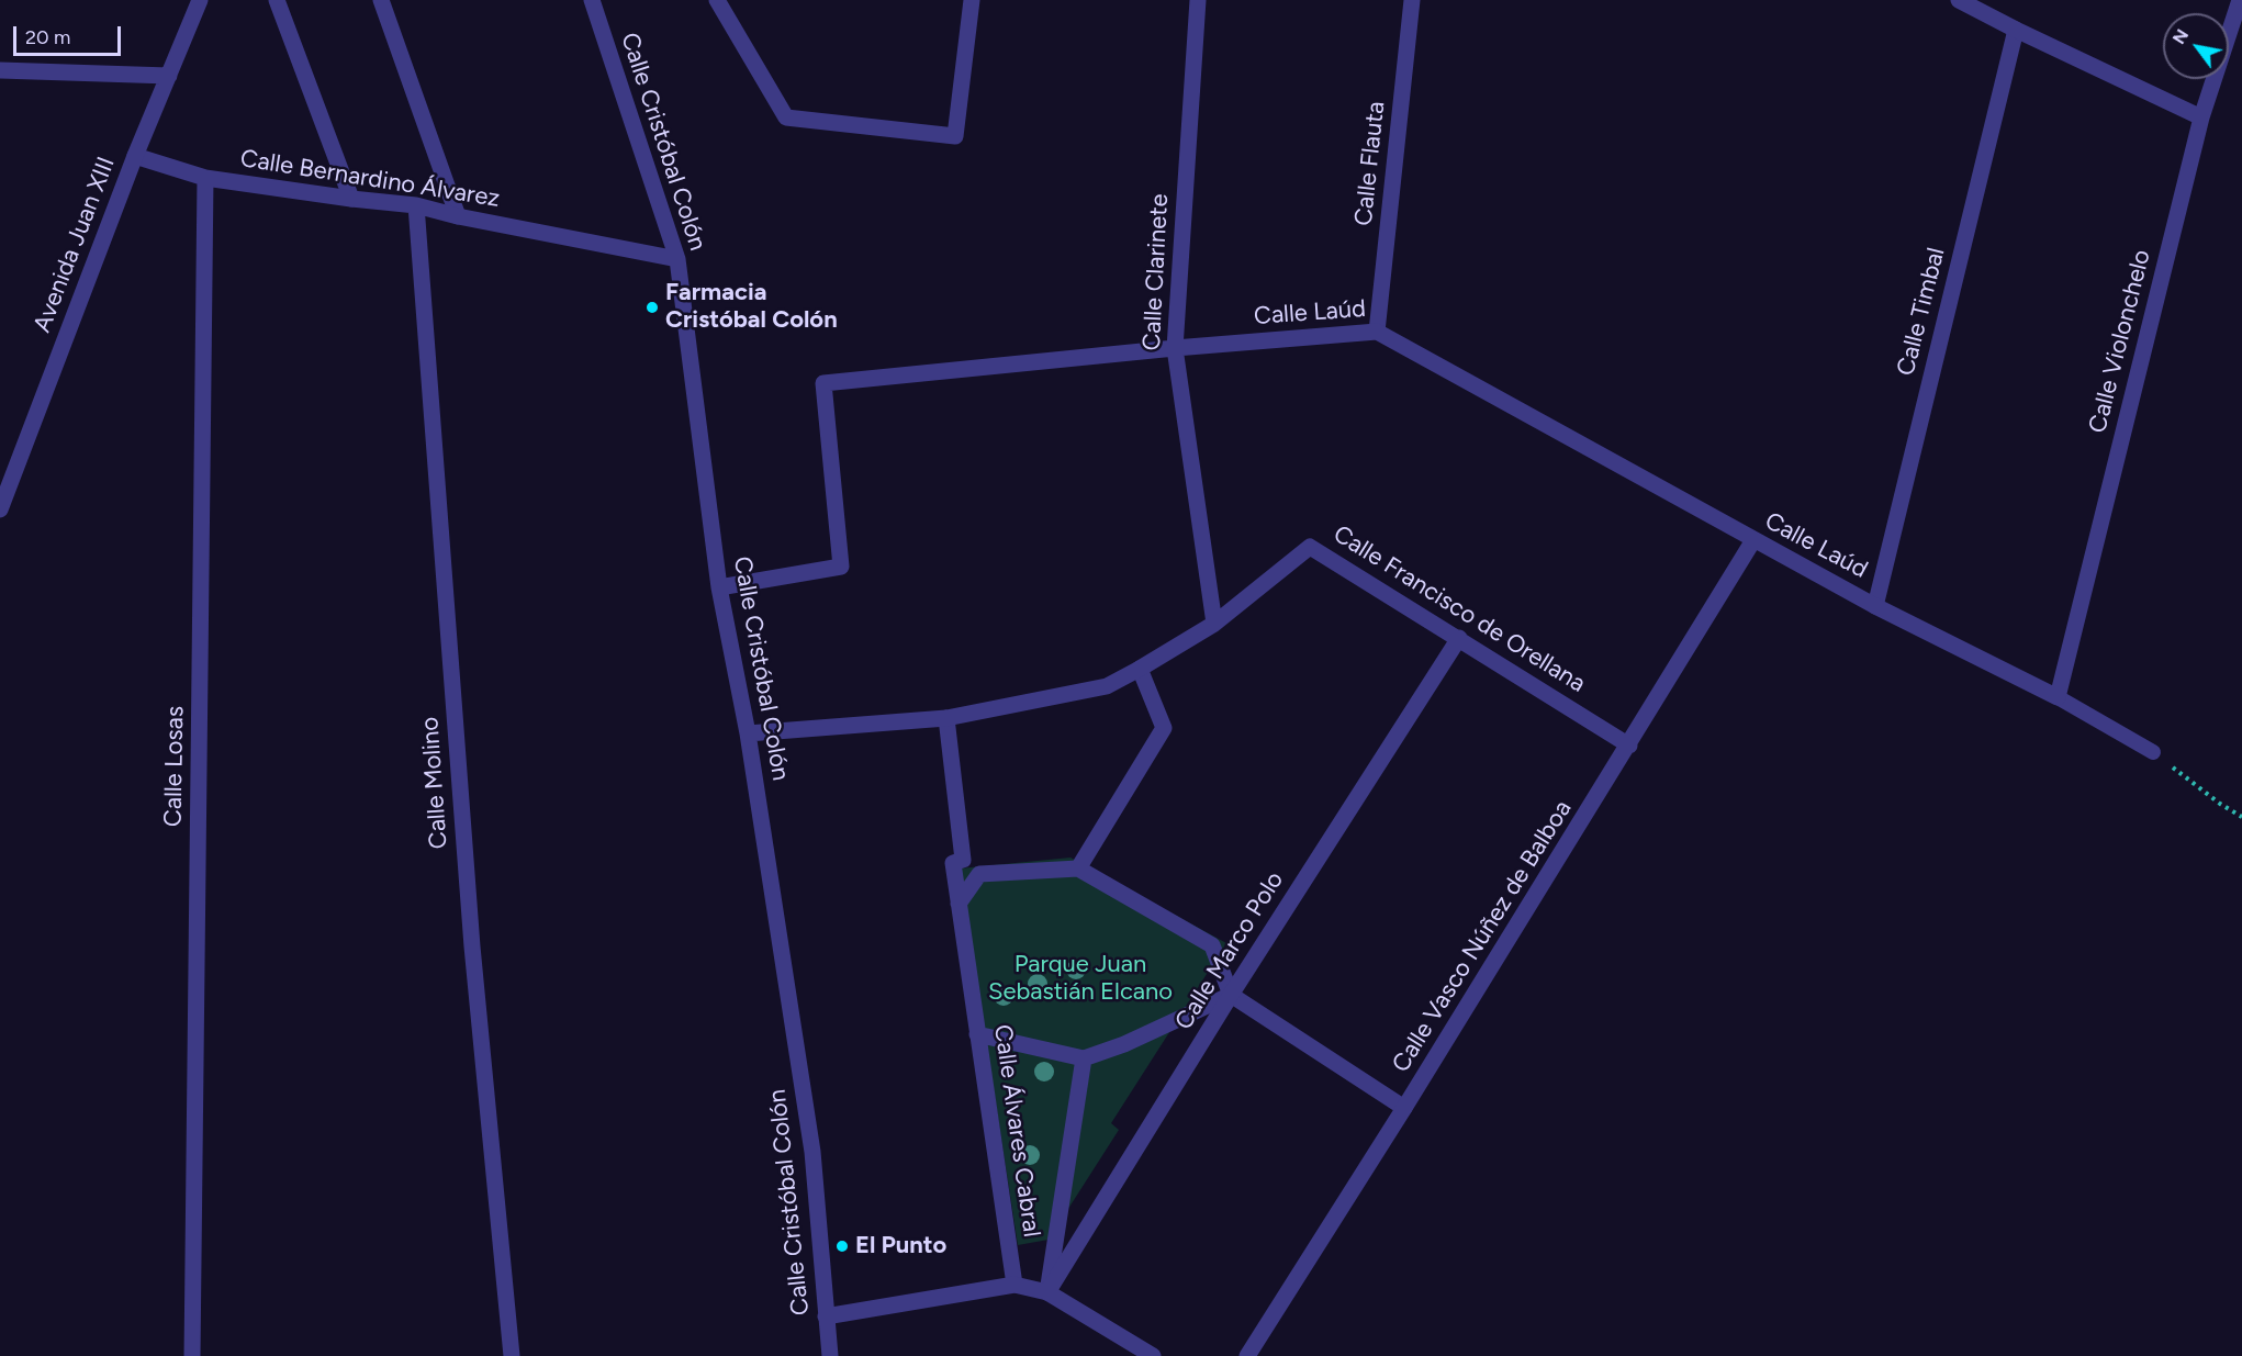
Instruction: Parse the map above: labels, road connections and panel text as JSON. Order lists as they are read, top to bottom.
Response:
{
  "streets": {
    "street": [
      "Calle Cristóbal Colón",
      "Calle Flauta",
      "Calle Bernardino Álvarez",
      "Avenida Juan XIII",
      "Calle Clarinete",
      "Calle Timbal",
      "Calle Laúd",
      "Calle Violonchelo",
      "Calle Francisco de Orellana",
      "Calle Losas",
      "Calle Molino",
      "Calle Vasco Núñez de Balboa",
      "Calle Marco Polo",
      "Calle Álvares Cabral"
    ]
  },
  "crossings": [
    ["Calle Cristóbal Colón", "Calle Bernardino Álvarez"],
    ["Calle Cristóbal Colón", "Calle Laúd"],
    ["Calle Cristóbal Colón", "Calle Francisco de Orellana"],
    ["Calle Flauta", "Calle Laúd"],
    ["Calle Bernardino Álvarez", "Avenida Juan XIII"],
    ["Calle Bernardino Álvarez", "Calle Losas"],
    ["Calle Bernardino Álvarez", "Calle Molino"],
    ["Calle Clarinete", "Calle Laúd"],
    ["Calle Clarinete", "Calle Francisco de Orellana"],
    ["Calle Timbal", "Calle Laúd"],
    ["Calle Laúd", "Calle Violonchelo"],
    ["Calle Laúd", "Calle Vasco Núñez de Balboa"],
    ["Calle Francisco de Orellana", "Calle Vasco Núñez de Balboa"],
    ["Calle Francisco de Orellana", "Calle Marco Polo"],
    ["Calle Francisco de Orellana", "Calle Álvares Cabral"]
  ],
  "parks": ["Parque Juan Sebastián Elcano"],
  "places": ["Farmacia Cristóbal Colón", "El Punto"],
  "scale_bar": "20 m",
  "north": "top left"
}
